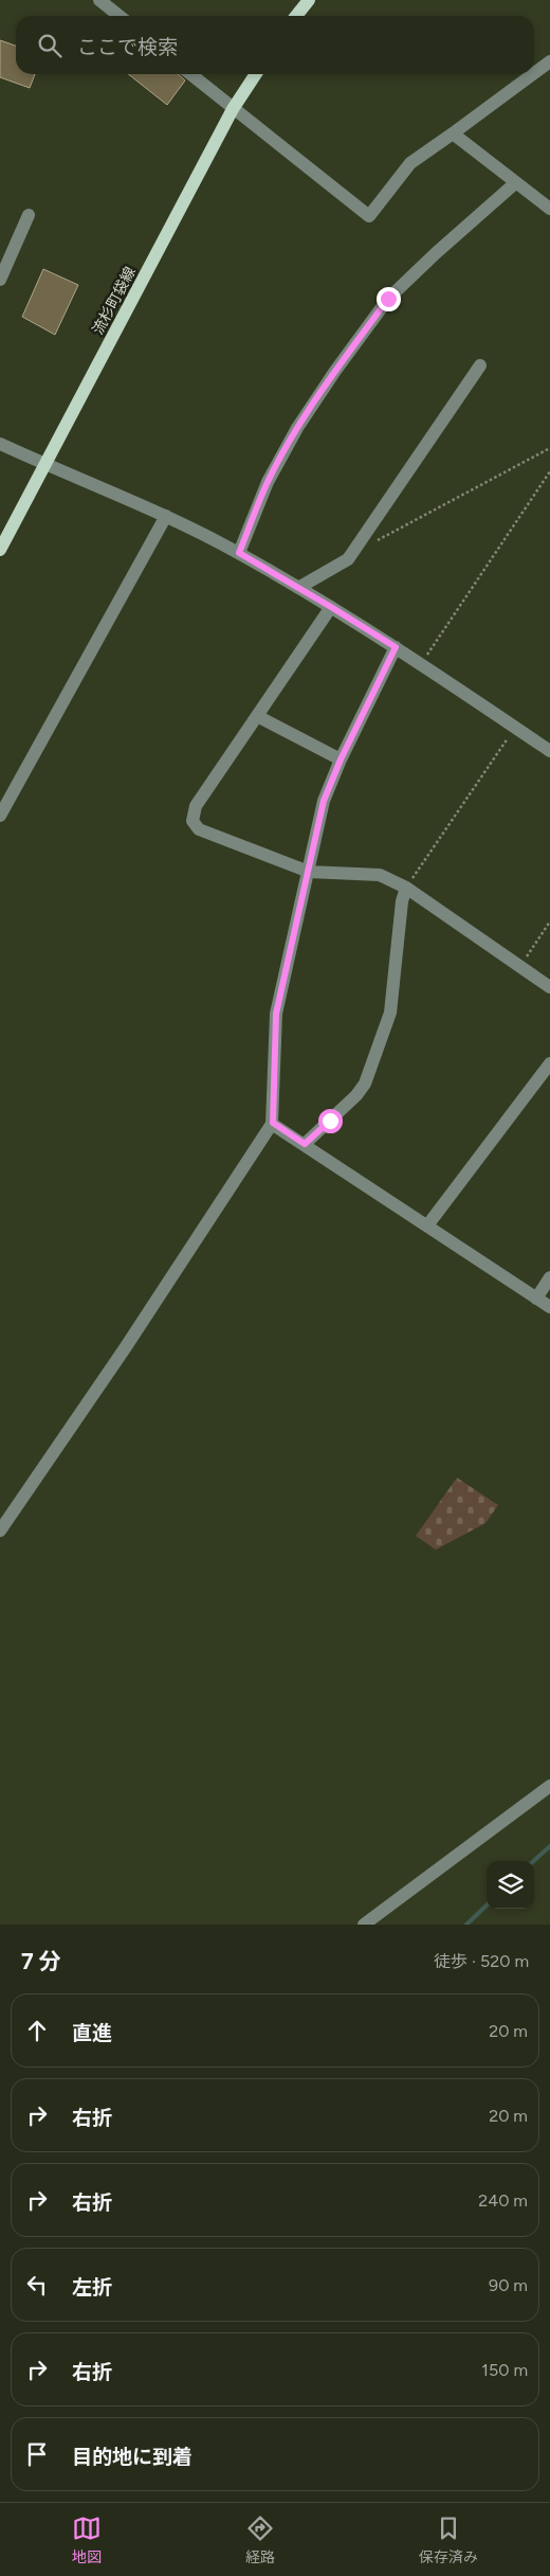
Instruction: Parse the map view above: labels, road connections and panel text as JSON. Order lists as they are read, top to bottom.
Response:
{
  "streets": {
    "main road": ["流杉町袋線"]
  },
  "page": {
    "search": "ここで検索",
    "heading": ["7 分", "徒歩 · 520 m"],
    "list": [
      ["直進", "20 m"],
      ["右折", "20 m"],
      ["右折", "240 m"],
      ["左折", "90 m"],
      ["右折", "150 m"],
      "目的地に到着"
    ],
    "nav": ["地図", "経路", "保存済み"]
  }
}
